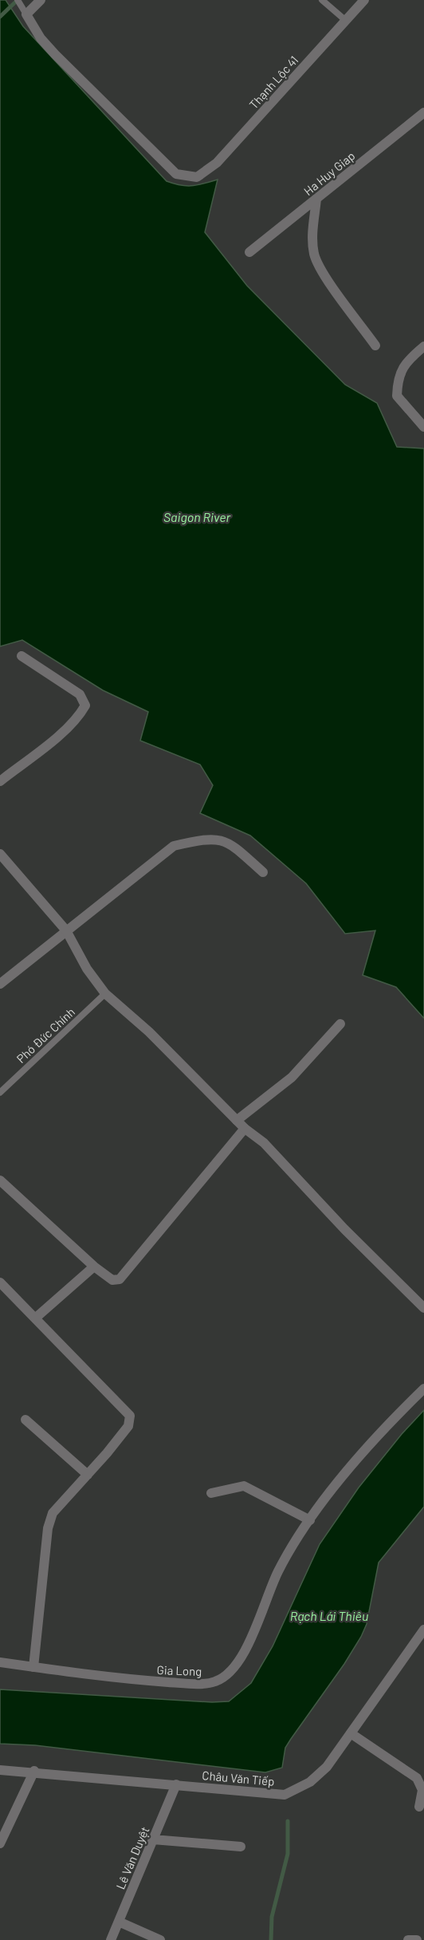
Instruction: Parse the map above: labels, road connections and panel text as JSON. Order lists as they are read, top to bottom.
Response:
{
  "streets": {
    "street": [
      "Thạnh Lộc 41",
      "Ha Huy Giap",
      "Gia Long",
      "Châu Văn Tiếp",
      "Lê Văn Duyệt"
    ],
    "lane": ["Phó Đức Chính"]
  },
  "crossings": [
    ["Châu Văn Tiếp", "Lê Văn Duyệt"]
  ],
  "water": ["Saigon River", "Rạch Lái Thiêu"]
}
